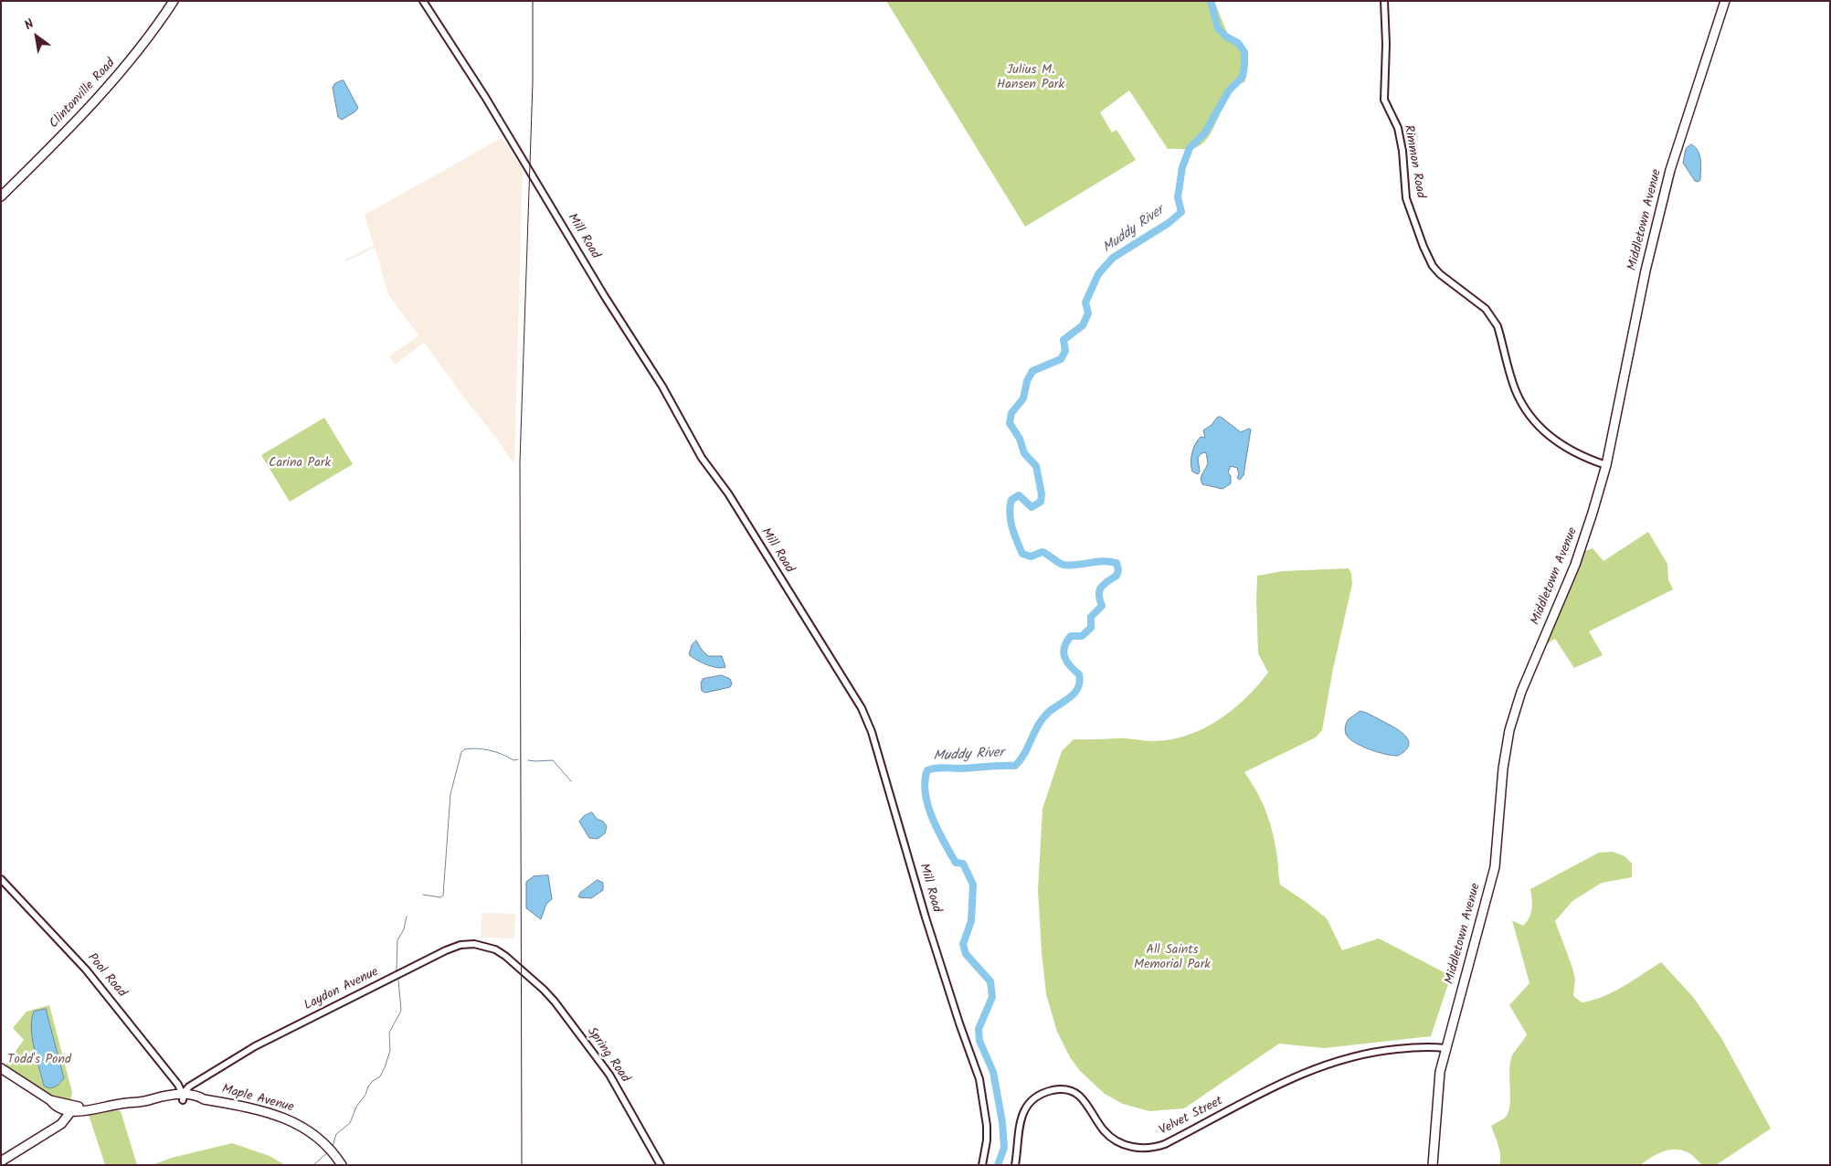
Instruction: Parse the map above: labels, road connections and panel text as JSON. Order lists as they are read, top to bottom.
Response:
{
  "streets": {
    "main road": ["Clintonville Road", "Middletown Avenue", "Maple Avenue"],
    "street": [
      "Rimmon Road",
      "Mill Road",
      "Pool Road",
      "Laydon Avenue",
      "Spring Road",
      "Velvet Street"
    ]
  },
  "crossings": [
    ["Rimmon Road", "Middletown Avenue"],
    ["Middletown Avenue", "Velvet Street"],
    ["Pool Road", "Laydon Avenue"],
    ["Pool Road", "Maple Avenue"],
    ["Laydon Avenue", "Spring Road"],
    ["Laydon Avenue", "Maple Avenue"]
  ],
  "water": ["Muddy River"],
  "parks": [
    "Julius M. Hansen Park",
    "Carina Park",
    "All Saints Memorial Park",
    "Todd's Pond"
  ],
  "north": "top left"
}
